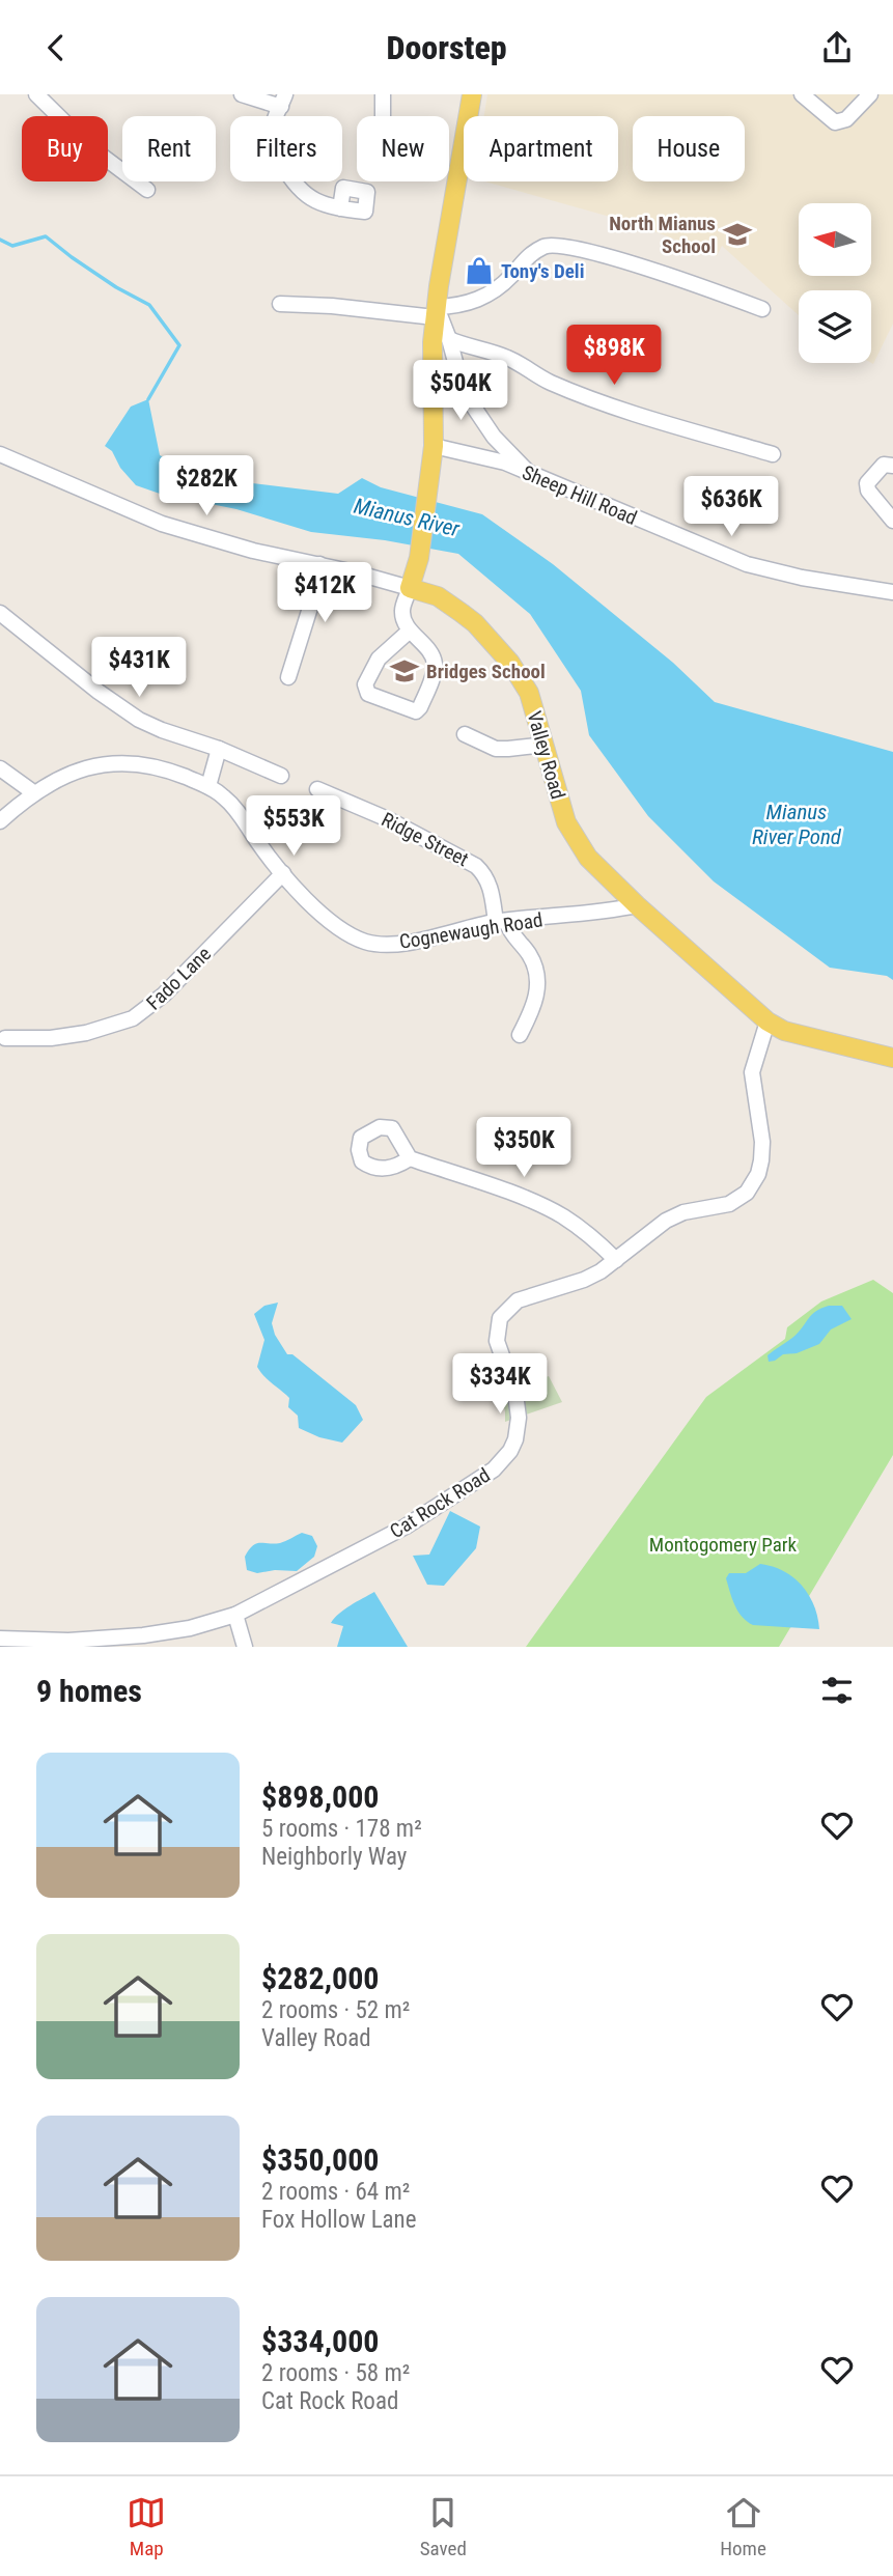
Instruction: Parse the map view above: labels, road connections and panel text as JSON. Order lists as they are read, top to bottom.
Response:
{
  "streets": {
    "main road": ["Valley Road"],
    "street": [
      "Sheep Hill Road",
      "Ridge Street",
      "Cognewaugh Road",
      "Fado Lane",
      "Cat Rock Road"
    ]
  },
  "crossings": [
    ["Valley Road", "Cognewaugh Road"],
    ["Valley Road", "Cat Rock Road"],
    ["Ridge Street", "Cognewaugh Road"],
    ["Cognewaugh Road", "Fado Lane"]
  ],
  "water": ["Mianus River", "Mianus River Pond"],
  "parks": ["Montogomery Park"],
  "places": {
    "school or university": ["North Mianus School", "Bridges School"],
    "shop": ["Tony's Deli"]
  },
  "north": "left",
  "page": {
    "header": "Doorstep",
    "chip": [
      "Buy",
      "Rent",
      "Filters",
      "New",
      "Apartment",
      "House"
    ],
    "price": [
      "$898K",
      "$504K",
      "$282K",
      "$636K",
      "$412K",
      "$431K",
      "$553K",
      "$350K",
      "$334K"
    ],
    "heading": "9 homes",
    "list": [
      {
        "name": "$898,000",
        "note": "5 rooms · 178 m² · Neighborly Way"
      },
      {
        "name": "$282,000",
        "note": "2 rooms · 52 m² · Valley Road"
      },
      {
        "name": "$350,000",
        "note": "2 rooms · 64 m² · Fox Hollow Lane"
      },
      {
        "name": "$334,000",
        "note": "2 rooms · 58 m² · Cat Rock Road"
      }
    ],
    "tabs": ["Map", "Saved", "Home"]
  }
}
